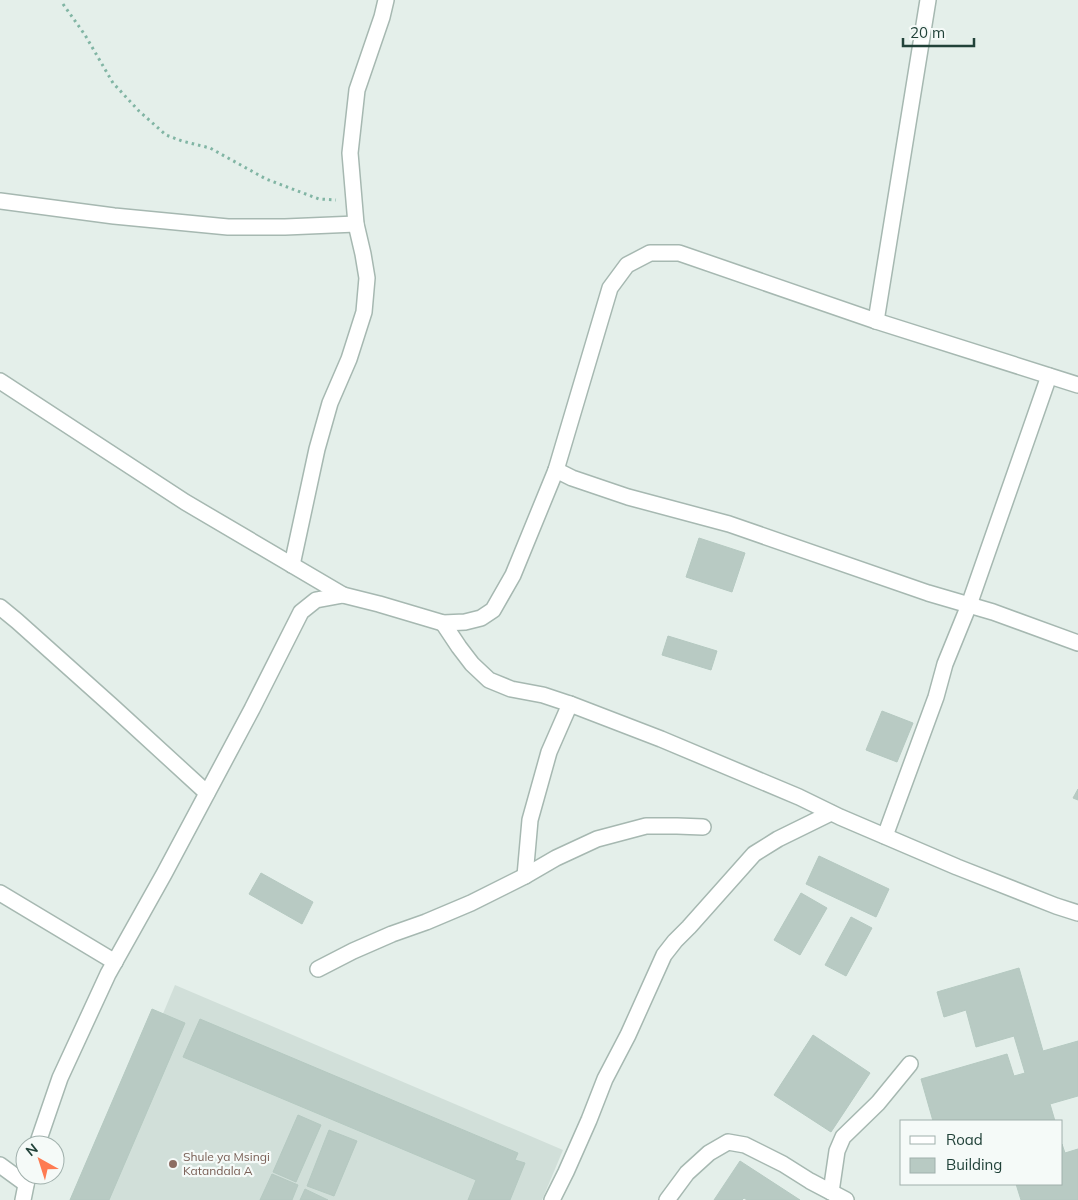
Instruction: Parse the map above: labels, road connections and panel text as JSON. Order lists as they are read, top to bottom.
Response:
{
  "places": ["Shule ya Msingi Katandala A"],
  "legend": ["Road", "Building"],
  "scale_bar": "20 m",
  "north": "top left"
}
